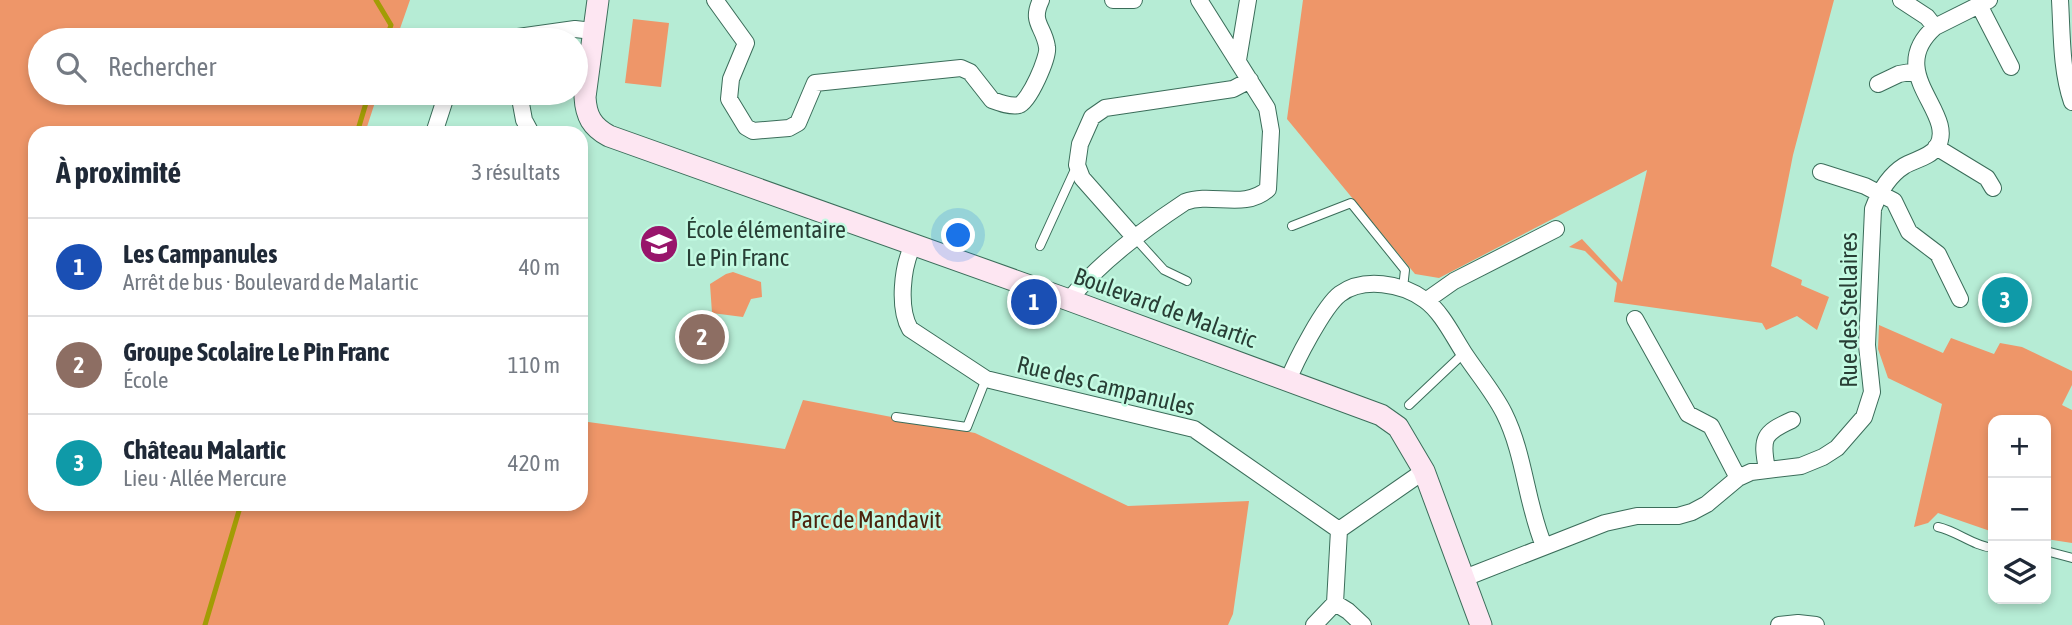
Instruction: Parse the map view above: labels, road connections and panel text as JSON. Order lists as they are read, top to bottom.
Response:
{
  "streets": {
    "street": ["Boulevard de Malartic", "Rue des Stellaires", "Rue des Campanules"]
  },
  "crossings": [
    ["Boulevard de Malartic", "Rue des Stellaires"],
    ["Boulevard de Malartic", "Rue des Campanules"]
  ],
  "parks": ["Parc de Mandavit"],
  "places": {
    "school or university": ["École élémentaire Le Pin Franc"]
  },
  "page": {
    "search": "Rechercher",
    "heading": ["À proximité", "3 résultats"],
    "list": [
      {
        "mark": "1",
        "name": "Les Campanules",
        "note": "Arrêt de bus · Boulevard de Malartic",
        "value": "40 m"
      },
      {
        "mark": "2",
        "name": "Groupe Scolaire Le Pin Franc",
        "note": "École",
        "value": "110 m"
      },
      {
        "mark": "3",
        "name": "Château Malartic",
        "note": "Lieu · Allée Mercure",
        "value": "420 m"
      }
    ],
    "pins": ["3", "1", "2"],
    "map_buttons": ["+", "−"]
  }
}
